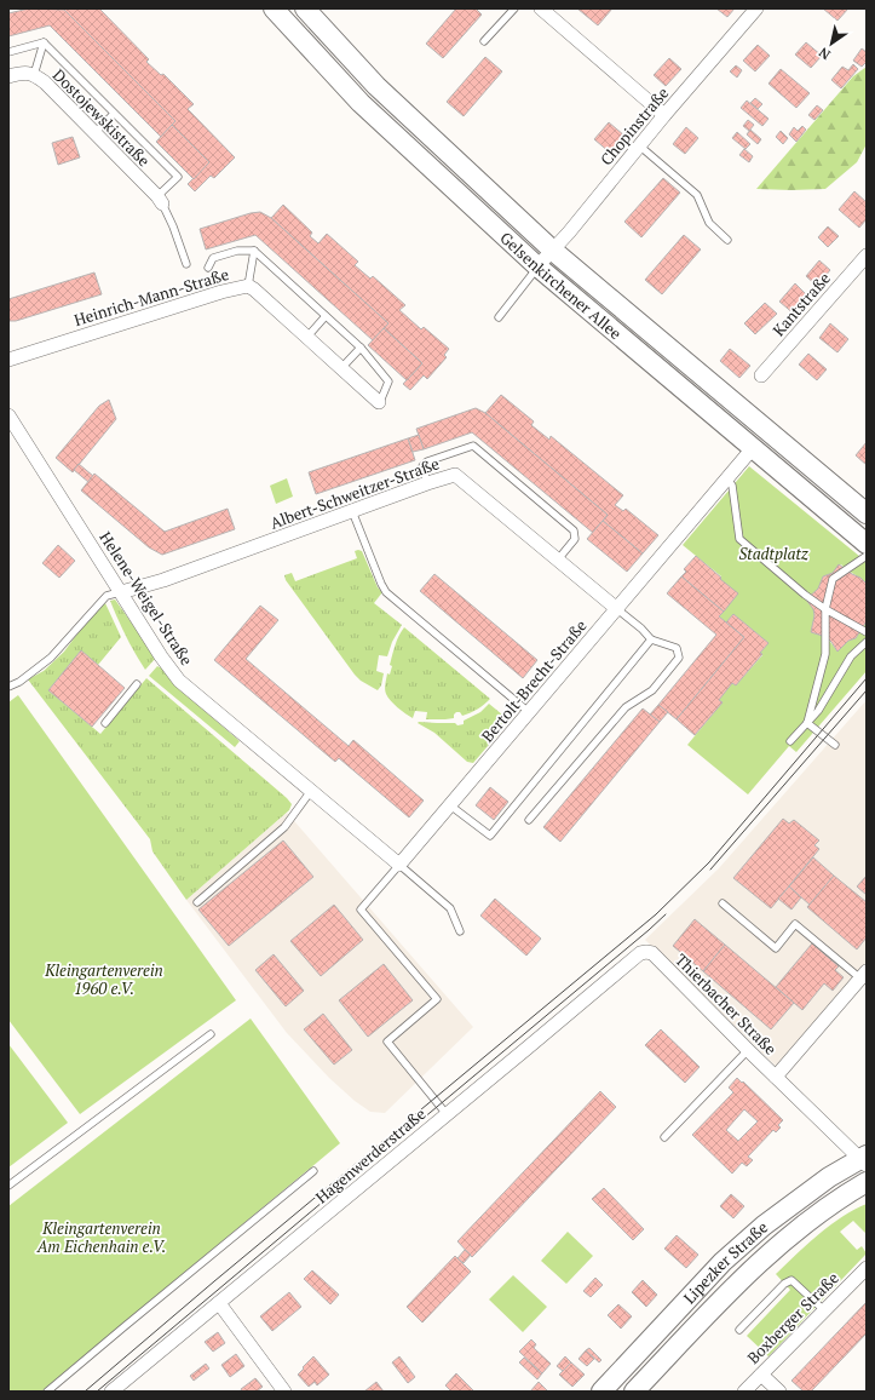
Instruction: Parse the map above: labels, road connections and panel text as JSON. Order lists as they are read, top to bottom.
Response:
{
  "streets": {
    "main road": ["Gelsenkirchener Allee", "Lipezker Straße"],
    "street": [
      "Dostojewskistraße",
      "Chopinstraße",
      "Heinrich-Mann-Straße",
      "Kantstraße",
      "Albert-Schweitzer-Straße",
      "Helene-Weigel-Straße",
      "Bertolt-Brecht-Straße",
      "Thierbacher Straße",
      "Hagenwerderstraße",
      "Boxberger Straße"
    ]
  },
  "crossings": [
    ["Chopinstraße", "Gelsenkirchener Allee"],
    ["Gelsenkirchener Allee", "Bertolt-Brecht-Straße"],
    ["Albert-Schweitzer-Straße", "Helene-Weigel-Straße"],
    ["Albert-Schweitzer-Straße", "Bertolt-Brecht-Straße"],
    ["Helene-Weigel-Straße", "Bertolt-Brecht-Straße"],
    ["Thierbacher Straße", "Hagenwerderstraße"],
    ["Thierbacher Straße", "Lipezker Straße"]
  ],
  "parks": ["Stadtplatz", "Kleingartenverein 1960 e.V.", "Kleingartenverein Am Eichenhain e.V."],
  "north": "bottom left"
}
